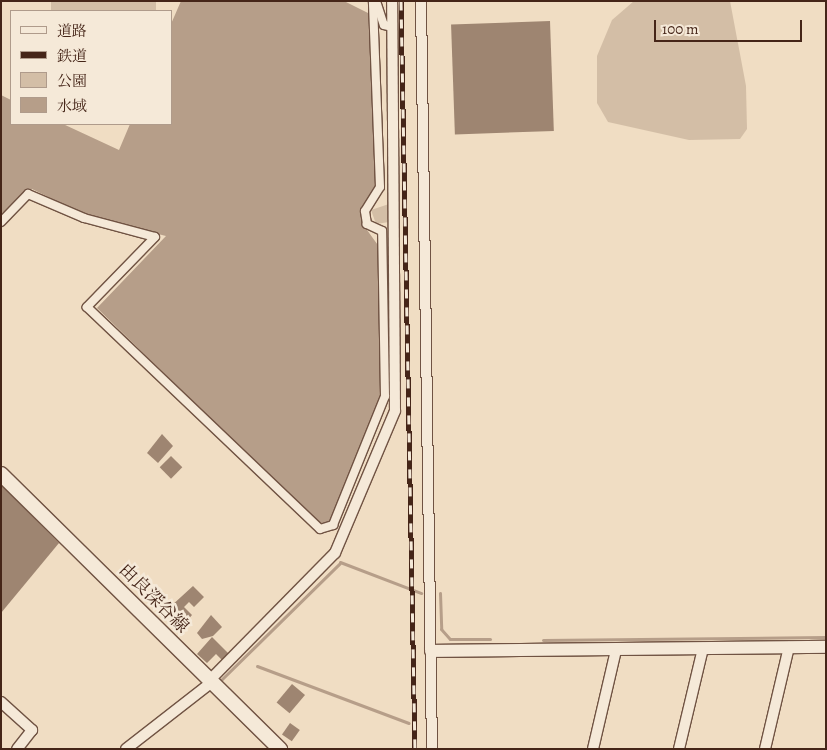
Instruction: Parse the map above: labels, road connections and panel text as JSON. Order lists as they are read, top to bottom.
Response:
{
  "streets": {
    "main road": ["由良深谷線"]
  },
  "legend": [
    "道路",
    "鉄道",
    "公園",
    "水域"
  ],
  "scale_bar": "100 m"
}
